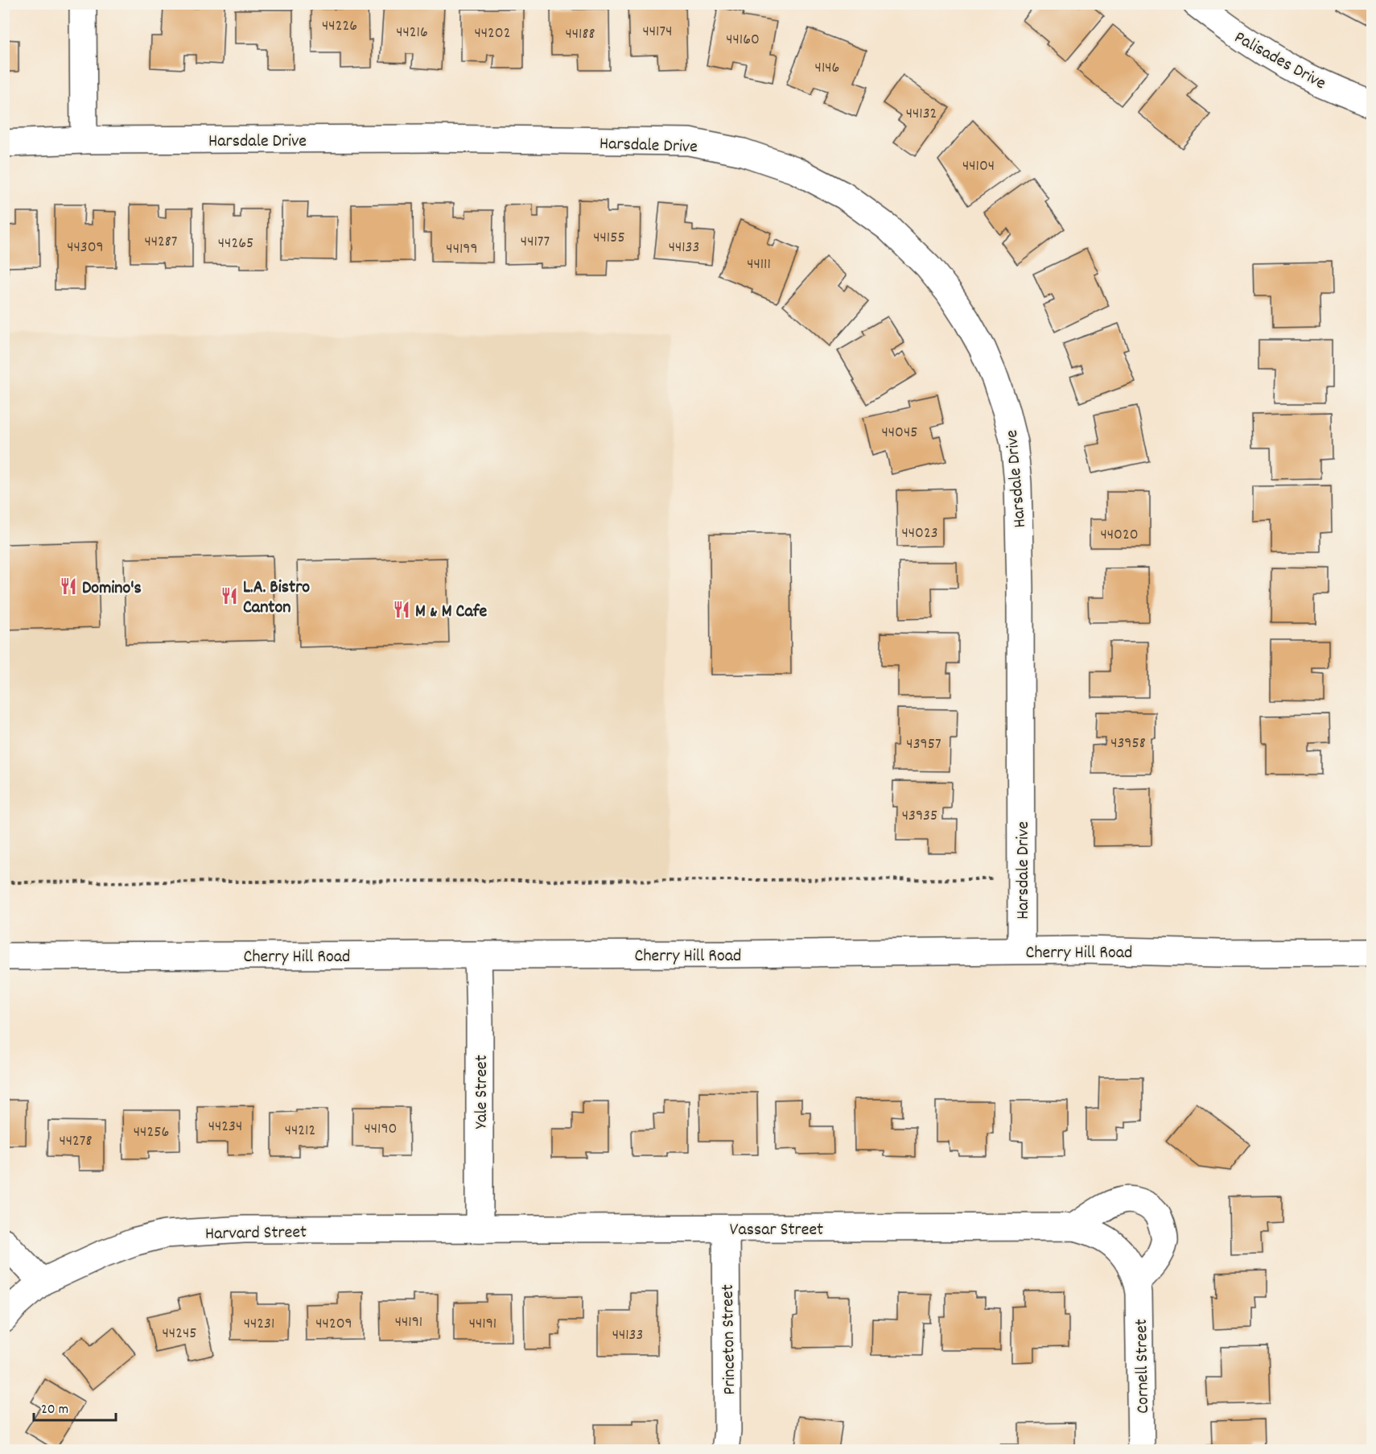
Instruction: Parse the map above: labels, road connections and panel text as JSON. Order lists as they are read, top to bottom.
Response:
{
  "streets": {
    "street": [
      "Palisades Drive",
      "Harsdale Drive",
      "Cherry Hill Road",
      "Yale Street",
      "Vassar Street",
      "Harvard Street",
      "Princeton Street",
      "Cornell Street"
    ]
  },
  "crossings": [
    ["Harsdale Drive", "Cherry Hill Road"],
    ["Cherry Hill Road", "Yale Street"],
    ["Yale Street", "Vassar Street"],
    ["Yale Street", "Harvard Street"],
    ["Vassar Street", "Harvard Street"],
    ["Vassar Street", "Princeton Street"],
    ["Vassar Street", "Cornell Street"]
  ],
  "places": {
    "restaurant": ["Domino's", "L.A. Bistro Canton", "M & M Cafe"]
  },
  "house_numbers": [
    "44226",
    "44174",
    "44216",
    "44202",
    "44188",
    "44160",
    "4146",
    "44132",
    "44104",
    "44155",
    "44287",
    "44177",
    "44265",
    "44309",
    "44133",
    "44199",
    "44111",
    "44045",
    "44023",
    "44020",
    "43958",
    "43957",
    "43935",
    "44234",
    "44190",
    "44212",
    "44256",
    "44278",
    "44191",
    "44231",
    "44209",
    "44191",
    "44245",
    "44133"
  ],
  "scale_bar": "20 m"
}
